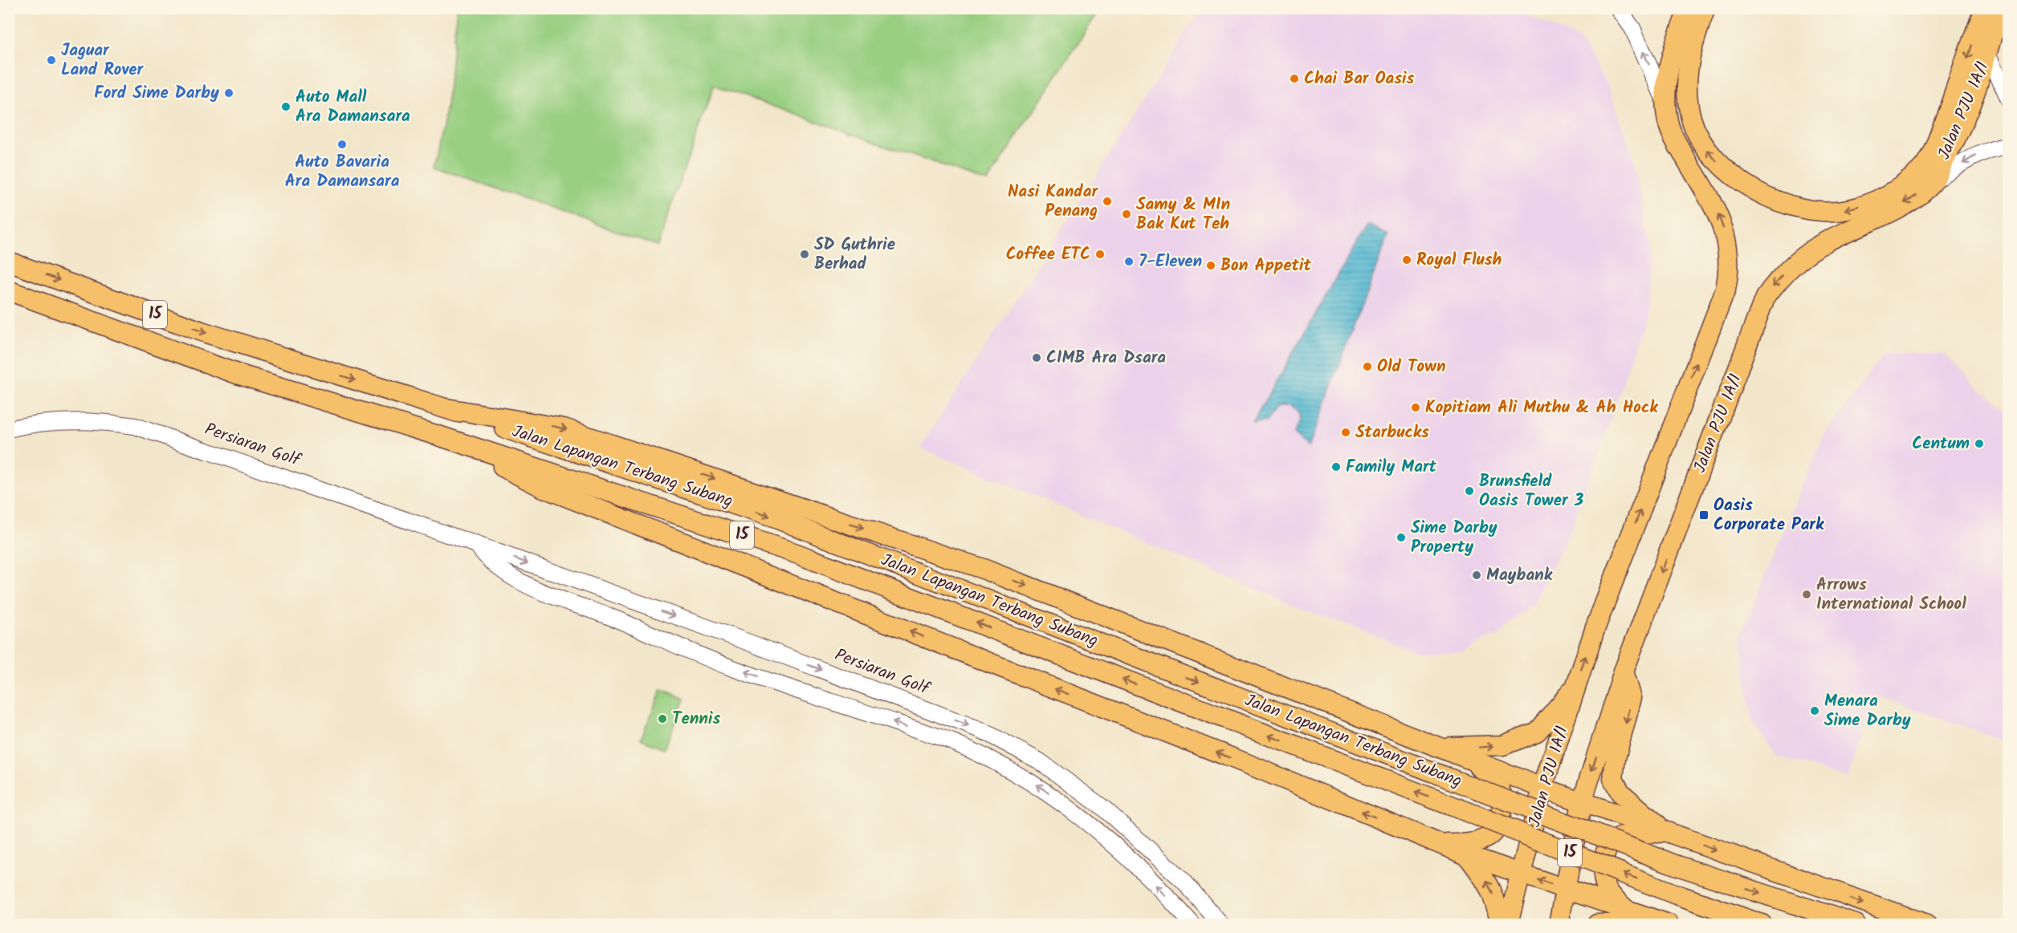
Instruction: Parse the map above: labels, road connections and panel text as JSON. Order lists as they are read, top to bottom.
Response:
{
  "streets": {
    "main road": ["Jalan PJU 1A/1", "15", "Jalan Lapangan Terbang Subang"],
    "street": ["Persiaran Golf"]
  },
  "places": {
    "other": [
      "Jaguar Land Rover",
      "Chai Bar Oasis",
      "Ford Sime Darby",
      "Auto Mall Ara Damansara",
      "Auto Bavaria Ara Damansara",
      "Nasi Kandar Penang",
      "Samy & MIn Bak Kut Teh",
      "SD Guthrie Berhad",
      "Coffee ETC",
      "Royal Flush",
      "7-Eleven",
      "Bon Appetit",
      "CIMB Ara Dsara",
      "Old Town",
      "Kopitiam Ali Muthu & Ah Hock",
      "Starbucks",
      "Centum",
      "Family Mart",
      "Brunsfield Oasis Tower 3",
      "Sime Darby Property",
      "Maybank",
      "Arrows International School",
      "Menara Sime Darby",
      "Tennis"
    ],
    "transit": ["Oasis Corporate Park"]
  }
}
